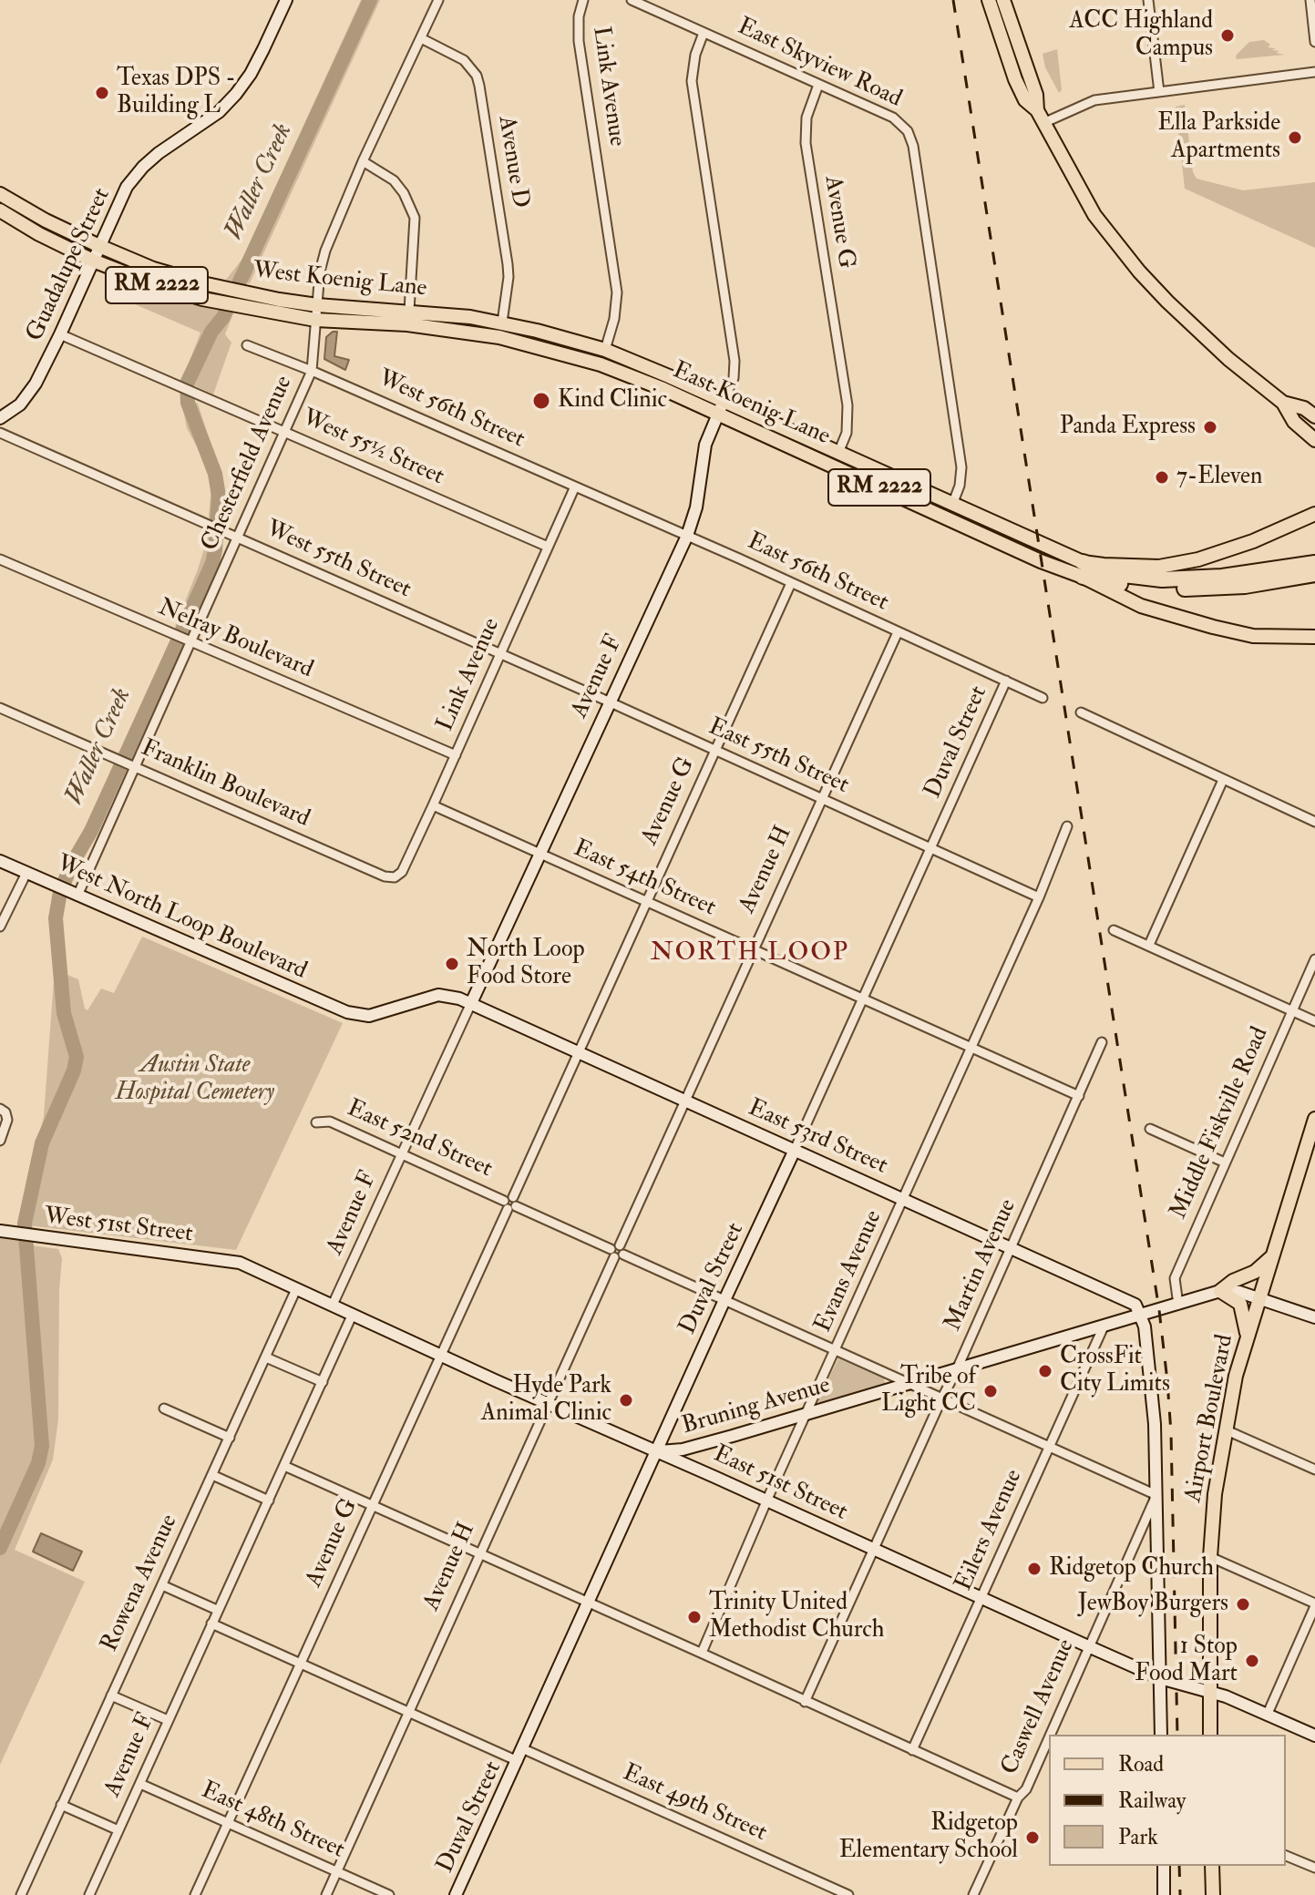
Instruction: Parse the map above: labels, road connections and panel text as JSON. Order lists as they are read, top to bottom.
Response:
{
  "streets": {
    "highway": ["RM 2222"],
    "main road": ["West Koenig Lane", "East Koenig Lane", "Airport Boulevard"],
    "street": [
      "East Skyview Road",
      "Link Avenue",
      "Avenue D",
      "Avenue G",
      "Guadalupe Street",
      "West 56th Street",
      "West 55½ Street",
      "Chesterfield Avenue",
      "West 55th Street",
      "East 56th Street",
      "Nelray Boulevard",
      "Avenue F",
      "Duval Street",
      "East 55th Street",
      "Franklin Boulevard",
      "Avenue H",
      "East 54th Street",
      "West North Loop Boulevard",
      "Middle Fiskville Road",
      "East 53rd Street",
      "East 52nd Street",
      "West 51st Street",
      "Martin Avenue",
      "Evans Avenue",
      "Bruning Avenue",
      "East 51st Street",
      "Eilers Avenue",
      "Rowena Avenue",
      "Caswell Avenue",
      "East 49th Street",
      "East 48th Street"
    ]
  },
  "crossings": [
    ["East Skyview Road", "Avenue G"],
    ["East Skyview Road", "East Koenig Lane"],
    ["East Skyview Road", "Avenue F"],
    ["Link Avenue", "West Koenig Lane"],
    ["Link Avenue", "East Koenig Lane"],
    ["Link Avenue", "West 56th Street"],
    ["Link Avenue", "West 55½ Street"],
    ["Link Avenue", "West 55th Street"],
    ["Link Avenue", "East 56th Street"],
    ["Link Avenue", "Nelray Boulevard"],
    ["Link Avenue", "East 55th Street"],
    ["Link Avenue", "Franklin Boulevard"],
    ["Link Avenue", "East 54th Street"],
    ["Avenue D", "West Koenig Lane"],
    ["Avenue D", "Chesterfield Avenue"],
    ["Avenue G", "East Koenig Lane"],
    ["Avenue G", "East 56th Street"],
    ["Avenue G", "East 55th Street"],
    ["Avenue G", "East 54th Street"],
    ["Avenue G", "East 53rd Street"],
    ["Avenue G", "East 52nd Street"],
    ["Avenue G", "East 51st Street"],
    ["Avenue G", "East 48th Street"],
    ["Guadalupe Street", "West Koenig Lane"],
    ["Guadalupe Street", "West 55½ Street"],
    ["West Koenig Lane", "East Koenig Lane"],
    ["West Koenig Lane", "Chesterfield Avenue"],
    ["RM 2222", "East Koenig Lane"],
    ["East Koenig Lane", "Avenue F"],
    ["West 56th Street", "Chesterfield Avenue"],
    ["West 56th Street", "East 56th Street"],
    ["West 55½ Street", "Chesterfield Avenue"],
    ["Chesterfield Avenue", "West 55th Street"],
    ["Chesterfield Avenue", "Nelray Boulevard"],
    ["Chesterfield Avenue", "Franklin Boulevard"],
    ["Chesterfield Avenue", "West North Loop Boulevard"],
    ["West 55th Street", "East 55th Street"],
    ["East 56th Street", "Avenue F"],
    ["East 56th Street", "Duval Street"],
    ["East 56th Street", "Avenue H"],
    ["Avenue F", "East 55th Street"],
    ["Avenue F", "East 54th Street"],
    ["Avenue F", "East 53rd Street"],
    ["Avenue F", "East 52nd Street"],
    ["Avenue F", "East 51st Street"],
    ["Avenue F", "East 48th Street"],
    ["Duval Street", "East 55th Street"],
    ["Duval Street", "East 54th Street"],
    ["Duval Street", "East 53rd Street"],
    ["Duval Street", "East 52nd Street"],
    ["Duval Street", "Bruning Avenue"],
    ["Duval Street", "East 51st Street"],
    ["Duval Street", "East 49th Street"],
    ["East 55th Street", "Avenue H"],
    ["East 55th Street", "Evans Avenue"],
    ["Avenue H", "East 54th Street"],
    ["Avenue H", "East 53rd Street"],
    ["Avenue H", "East 52nd Street"],
    ["Avenue H", "East 51st Street"],
    ["Avenue H", "East 48th Street"],
    ["East 54th Street", "Martin Avenue"],
    ["East 54th Street", "Evans Avenue"],
    ["West North Loop Boulevard", "East 53rd Street"],
    ["Middle Fiskville Road", "Bruning Avenue"],
    ["East 53rd Street", "Martin Avenue"],
    ["East 53rd Street", "Evans Avenue"],
    ["East 53rd Street", "Bruning Avenue"],
    ["East 52nd Street", "Martin Avenue"],
    ["East 52nd Street", "Evans Avenue"],
    ["East 52nd Street", "Bruning Avenue"],
    ["East 52nd Street", "Eilers Avenue"],
    ["East 52nd Street", "Caswell Avenue"],
    ["West 51st Street", "East 51st Street"],
    ["Martin Avenue", "Bruning Avenue"],
    ["Martin Avenue", "East 51st Street"],
    ["Evans Avenue", "Bruning Avenue"],
    ["Evans Avenue", "East 51st Street"],
    ["Bruning Avenue", "East 51st Street"],
    ["Bruning Avenue", "Eilers Avenue"],
    ["Airport Boulevard", "East 51st Street"],
    ["East 51st Street", "Eilers Avenue"],
    ["East 51st Street", "Rowena Avenue"],
    ["East 51st Street", "Caswell Avenue"]
  ],
  "districts": ["NORTH LOOP"],
  "water": ["Waller Creek"],
  "parks": ["Austin State Hospital Cemetery"],
  "places": [
    "ACC Highland Campus",
    "Texas DPS - Building L",
    "Ella Parkside Apartments",
    "Kind Clinic",
    "Panda Express",
    "7-Eleven",
    "North Loop Food Store",
    "CrossFit City Limits",
    "Tribe of Light CC",
    "Hyde Park Animal Clinic",
    "Ridgetop Church",
    "JewBoy Burgers",
    "Trinity United Methodist Church",
    "1 Stop Food Mart",
    "Ridgetop Elementary School"
  ],
  "legend": ["Road", "Railway", "Park"]
}
